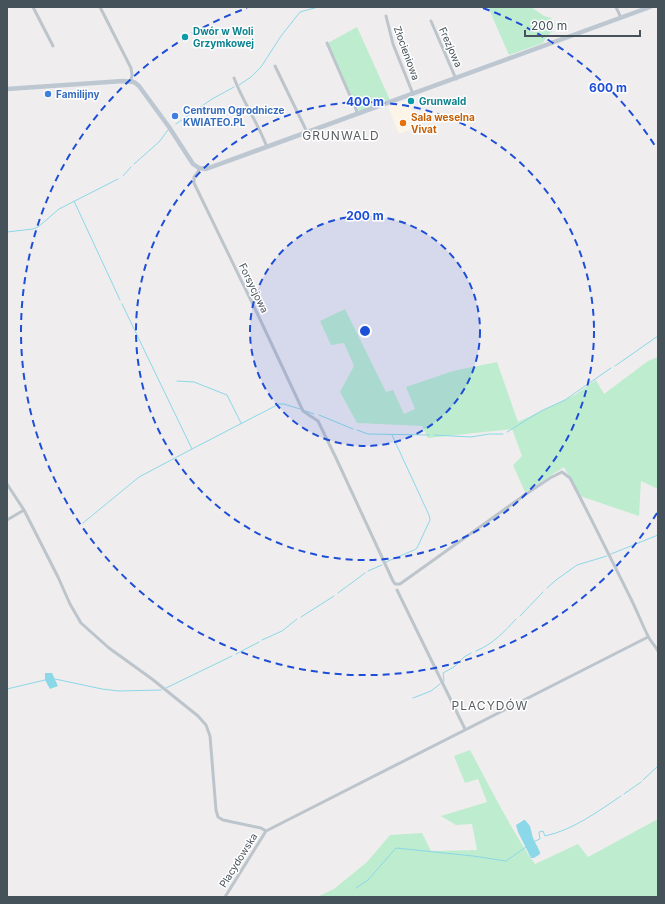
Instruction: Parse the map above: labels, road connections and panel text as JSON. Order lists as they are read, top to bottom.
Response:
{
  "streets": {
    "street": [
      "Frezjowa",
      "Złocieniowa",
      "Forsycjowa",
      "Placydowska"
    ]
  },
  "districts": ["GRUNWALD", "PLACYDÓW"],
  "places": [
    "Dwór w Woli Grzymkowej",
    "Familijny",
    "Grunwald",
    "Centrum Ogrodnicze KWIATEO.PL",
    "Sala weselna Vivat"
  ],
  "scale_bar": "200 m",
  "rings": ["600 m", "400 m", "200 m"]
}
